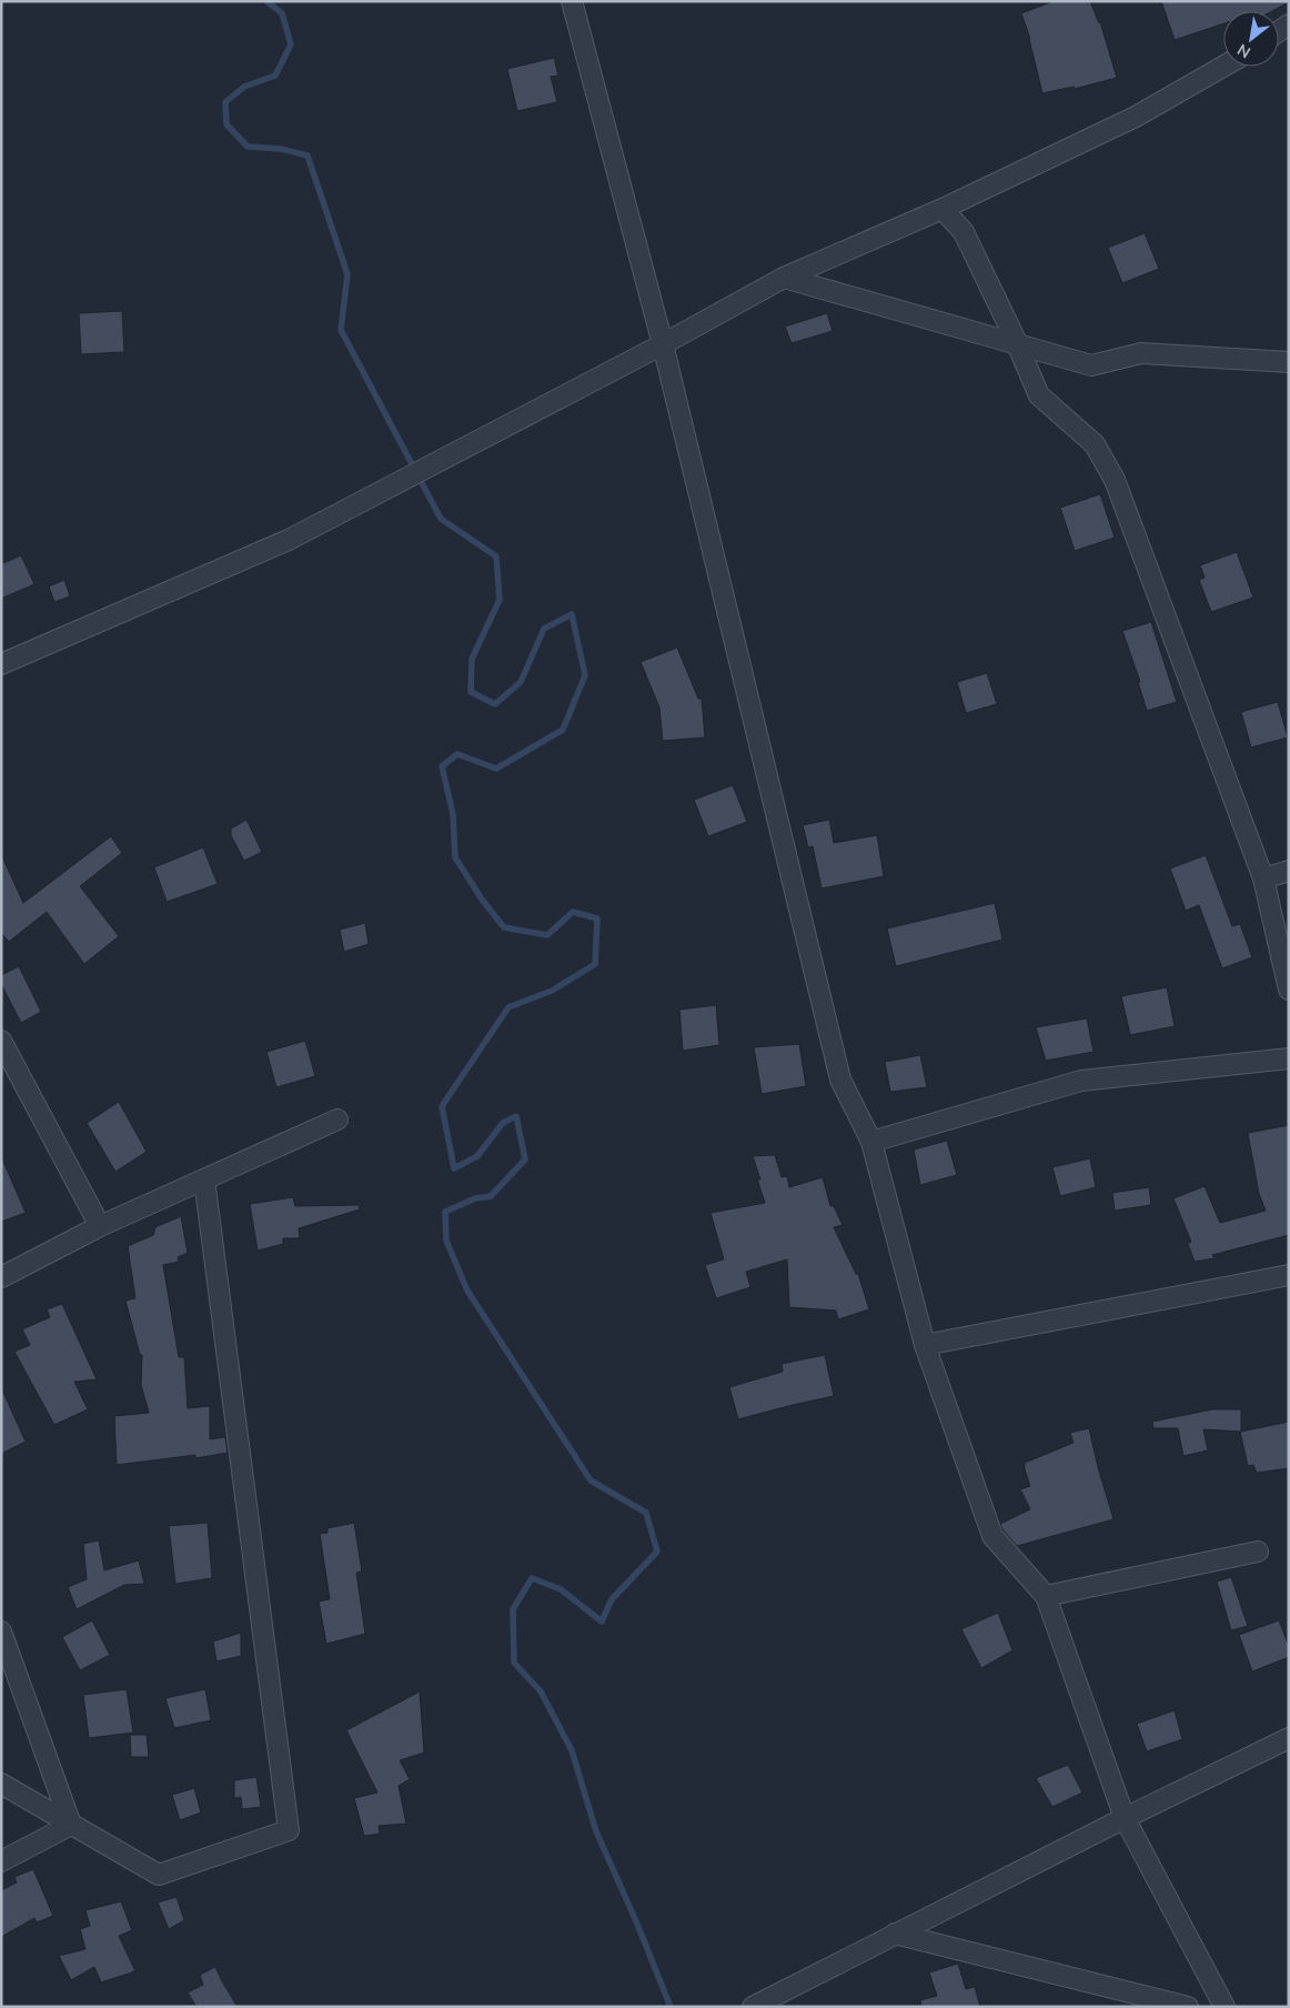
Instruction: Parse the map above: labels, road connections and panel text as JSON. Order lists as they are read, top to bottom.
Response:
{
  "north": "bottom left"
}
